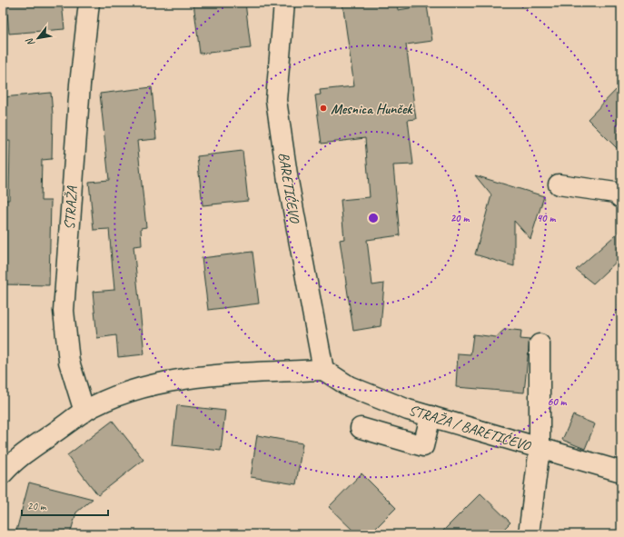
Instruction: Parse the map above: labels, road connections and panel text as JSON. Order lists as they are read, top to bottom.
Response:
{
  "streets": {
    "street": ["BARETIĆEVO", "STRAŽA", "STRAŽA / BARETIĆEVO"]
  },
  "crossings": [
    ["BARETIĆEVO", "STRAŽA / BARETIĆEVO"]
  ],
  "places": ["Mesnica Hunček"],
  "scale_bar": "20 m",
  "north": "bottom left",
  "rings": ["20 m", "40 m", "60 m"]
}
